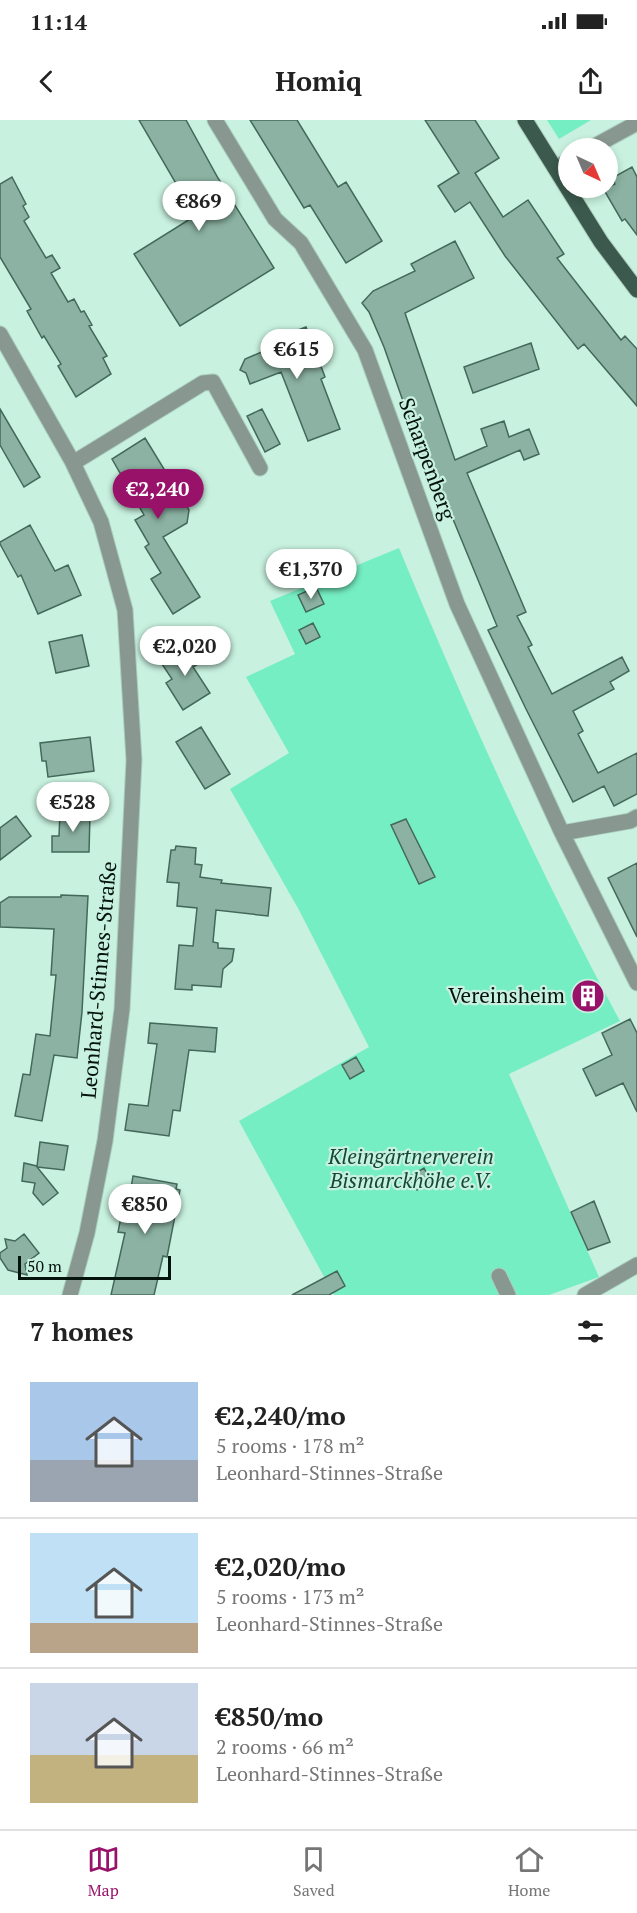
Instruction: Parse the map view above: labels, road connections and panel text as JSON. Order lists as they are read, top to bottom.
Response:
{
  "streets": {
    "street": ["Scharpenberg", "Leonhard-Stinnes-Straße"]
  },
  "parks": ["Kleingärtnerverein Bismarckhöhe e.V."],
  "places": {
    "building": ["Vereinsheim"]
  },
  "scale_bar": "50 m",
  "north": "bottom right",
  "page": {
    "status": "11:14",
    "header": "Homiq",
    "price": [
      "€869",
      "€615",
      "€2,240",
      "€1,370",
      "€2,020",
      "€528",
      "€850"
    ],
    "scale": "50 m",
    "heading": "7 homes",
    "list": [
      {
        "name": "€2,240/mo",
        "note": "5 rooms · 178 m² · Leonhard-Stinnes-Straße"
      },
      {
        "name": "€2,020/mo",
        "note": "5 rooms · 173 m² · Leonhard-Stinnes-Straße"
      },
      {
        "name": "€850/mo",
        "note": "2 rooms · 66 m² · Leonhard-Stinnes-Straße"
      }
    ],
    "tabs": ["Map", "Saved", "Home"]
  }
}
